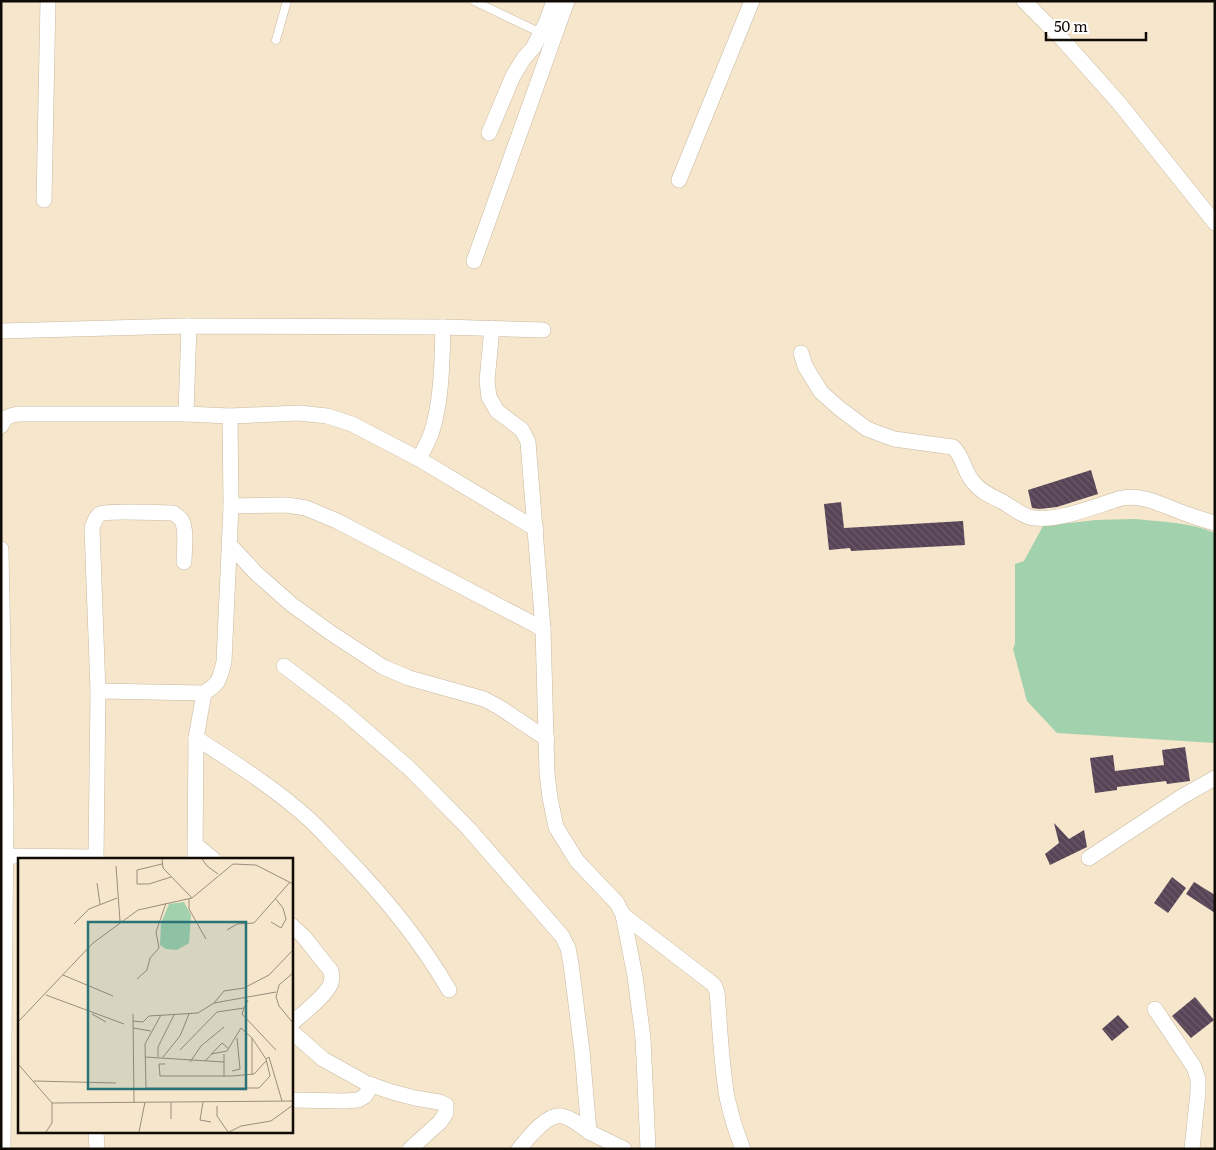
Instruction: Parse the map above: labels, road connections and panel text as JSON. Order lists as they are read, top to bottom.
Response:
{
  "scale_bar": "50 m"
}
